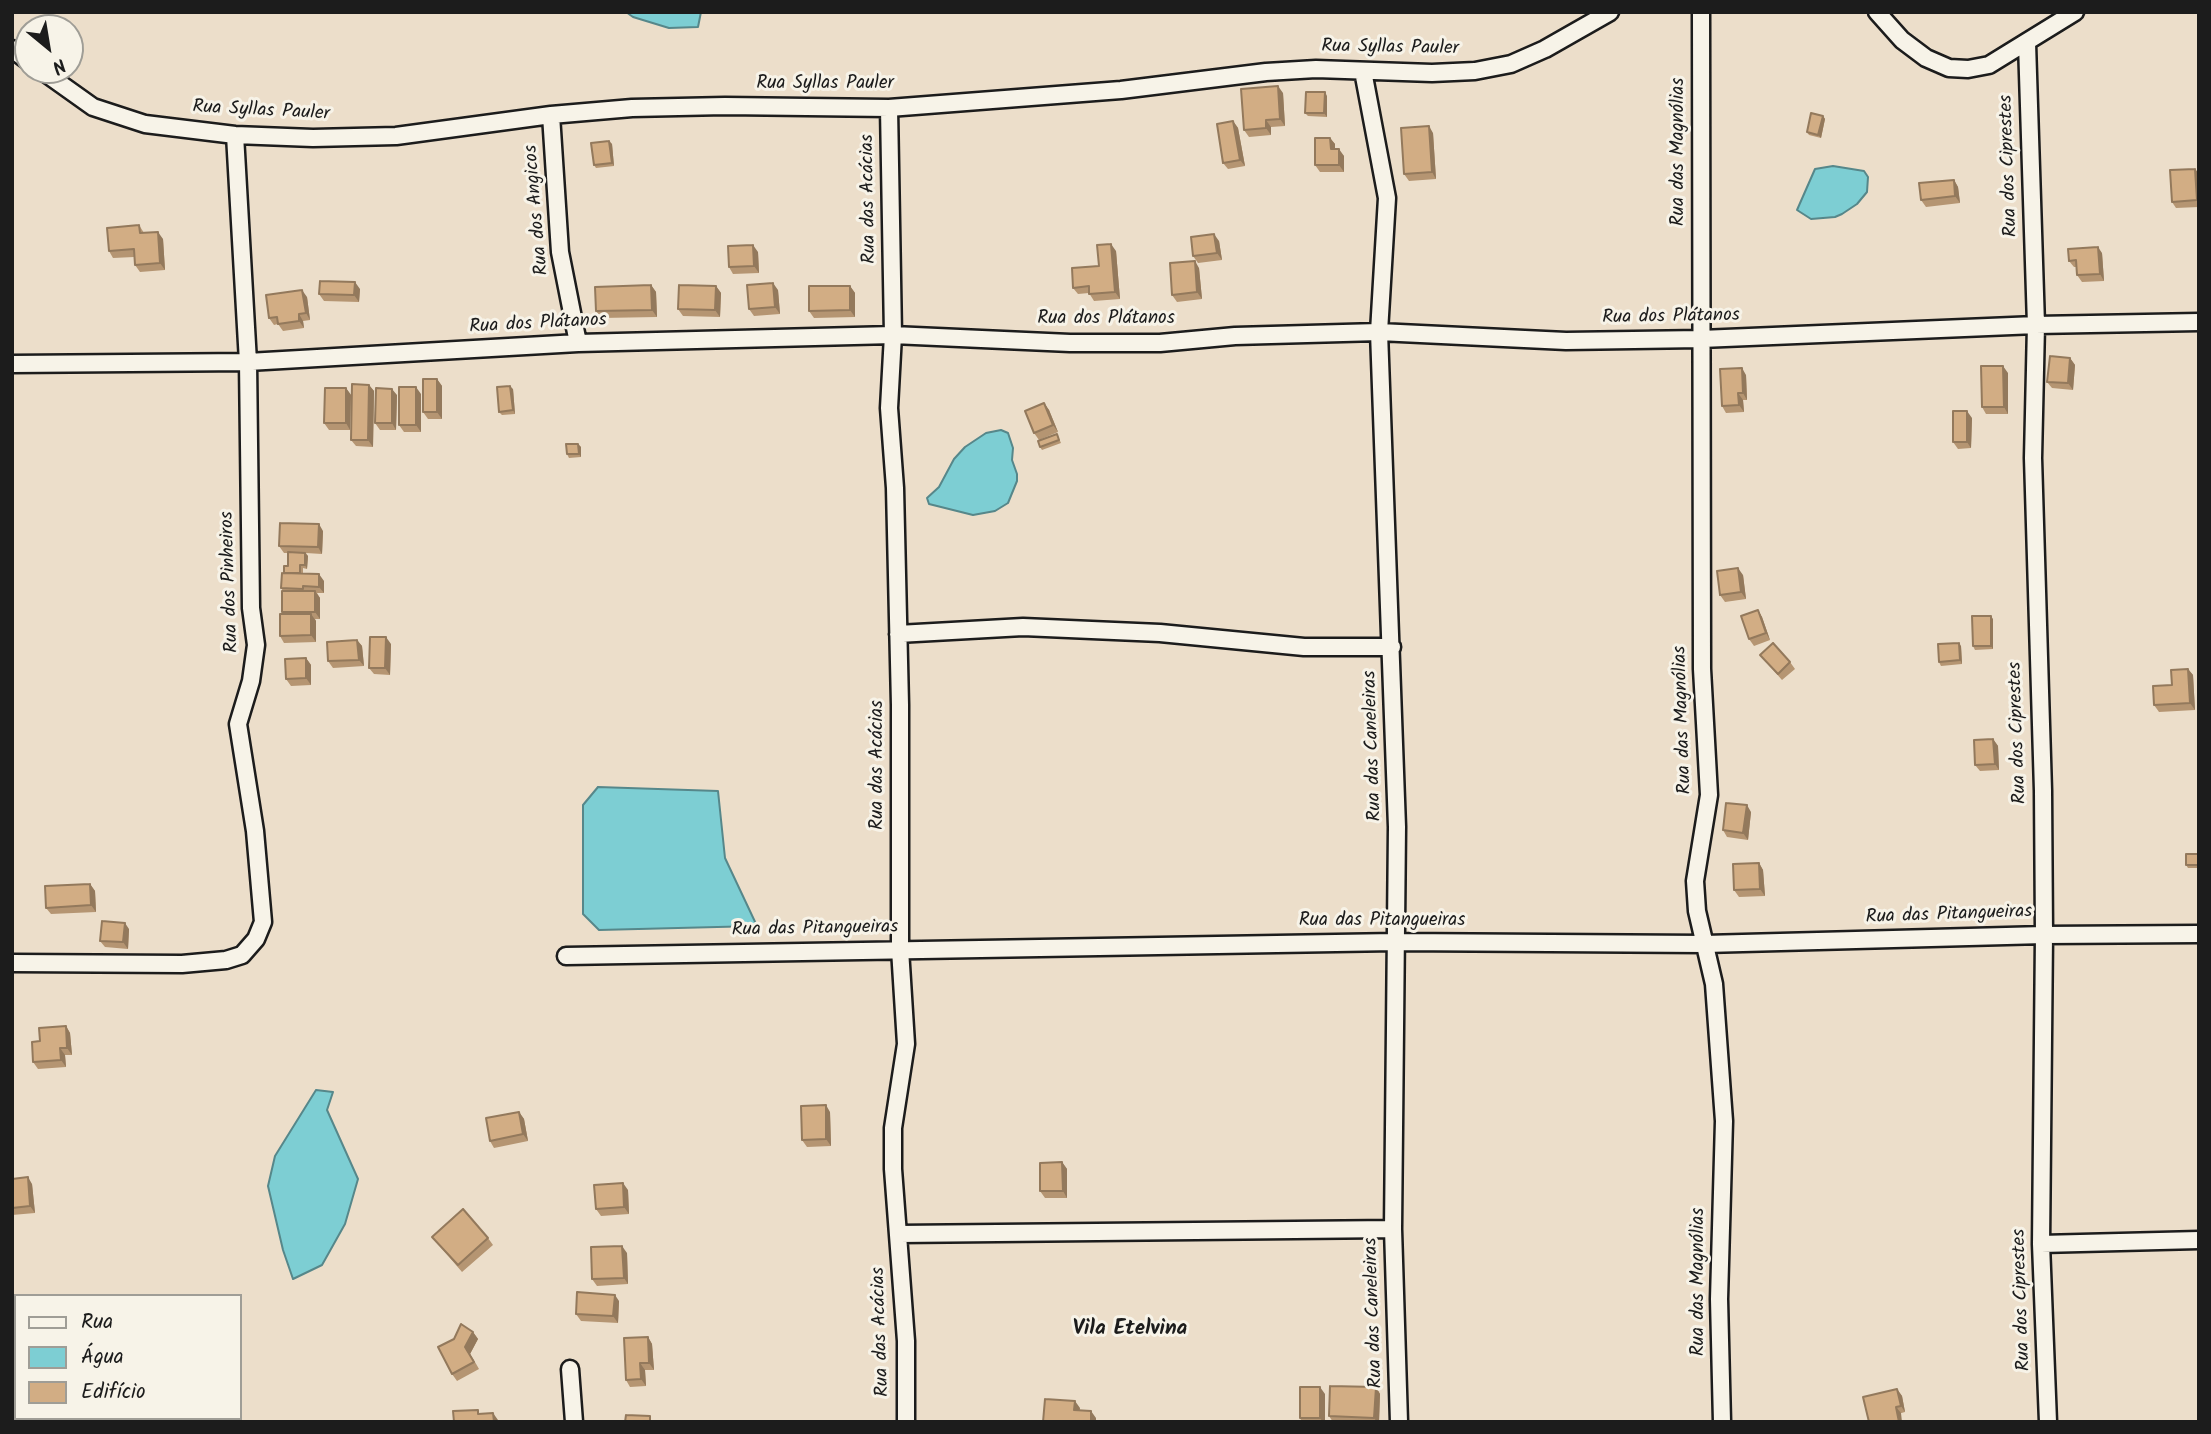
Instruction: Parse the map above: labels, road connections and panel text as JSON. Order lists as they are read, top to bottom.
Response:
{
  "streets": {
    "street": [
      "Rua Syllas Pauler",
      "Rua das Magnólias",
      "Rua dos Ciprestes",
      "Rua das Acácias",
      "Rua dos Angicos",
      "Rua dos Plátanos",
      "Rua dos Pinheiros",
      "Rua das Caneleiras",
      "Rua das Pitangueiras"
    ]
  },
  "crossings": [
    ["Rua Syllas Pauler", "Rua das Acácias"],
    ["Rua Syllas Pauler", "Rua dos Angicos"],
    ["Rua Syllas Pauler", "Rua dos Pinheiros"],
    ["Rua Syllas Pauler", "Rua das Caneleiras"],
    ["Rua das Magnólias", "Rua dos Plátanos"],
    ["Rua das Magnólias", "Rua das Pitangueiras"],
    ["Rua dos Ciprestes", "Rua dos Plátanos"],
    ["Rua dos Ciprestes", "Rua das Pitangueiras"],
    ["Rua das Acácias", "Rua dos Plátanos"],
    ["Rua das Acácias", "Rua das Pitangueiras"],
    ["Rua dos Angicos", "Rua dos Plátanos"],
    ["Rua dos Plátanos", "Rua dos Pinheiros"],
    ["Rua dos Plátanos", "Rua das Caneleiras"],
    ["Rua das Caneleiras", "Rua das Pitangueiras"]
  ],
  "districts": ["Vila Etelvina"],
  "legend": ["Rua", "Água", "Edifício"],
  "north": "bottom right"
}
